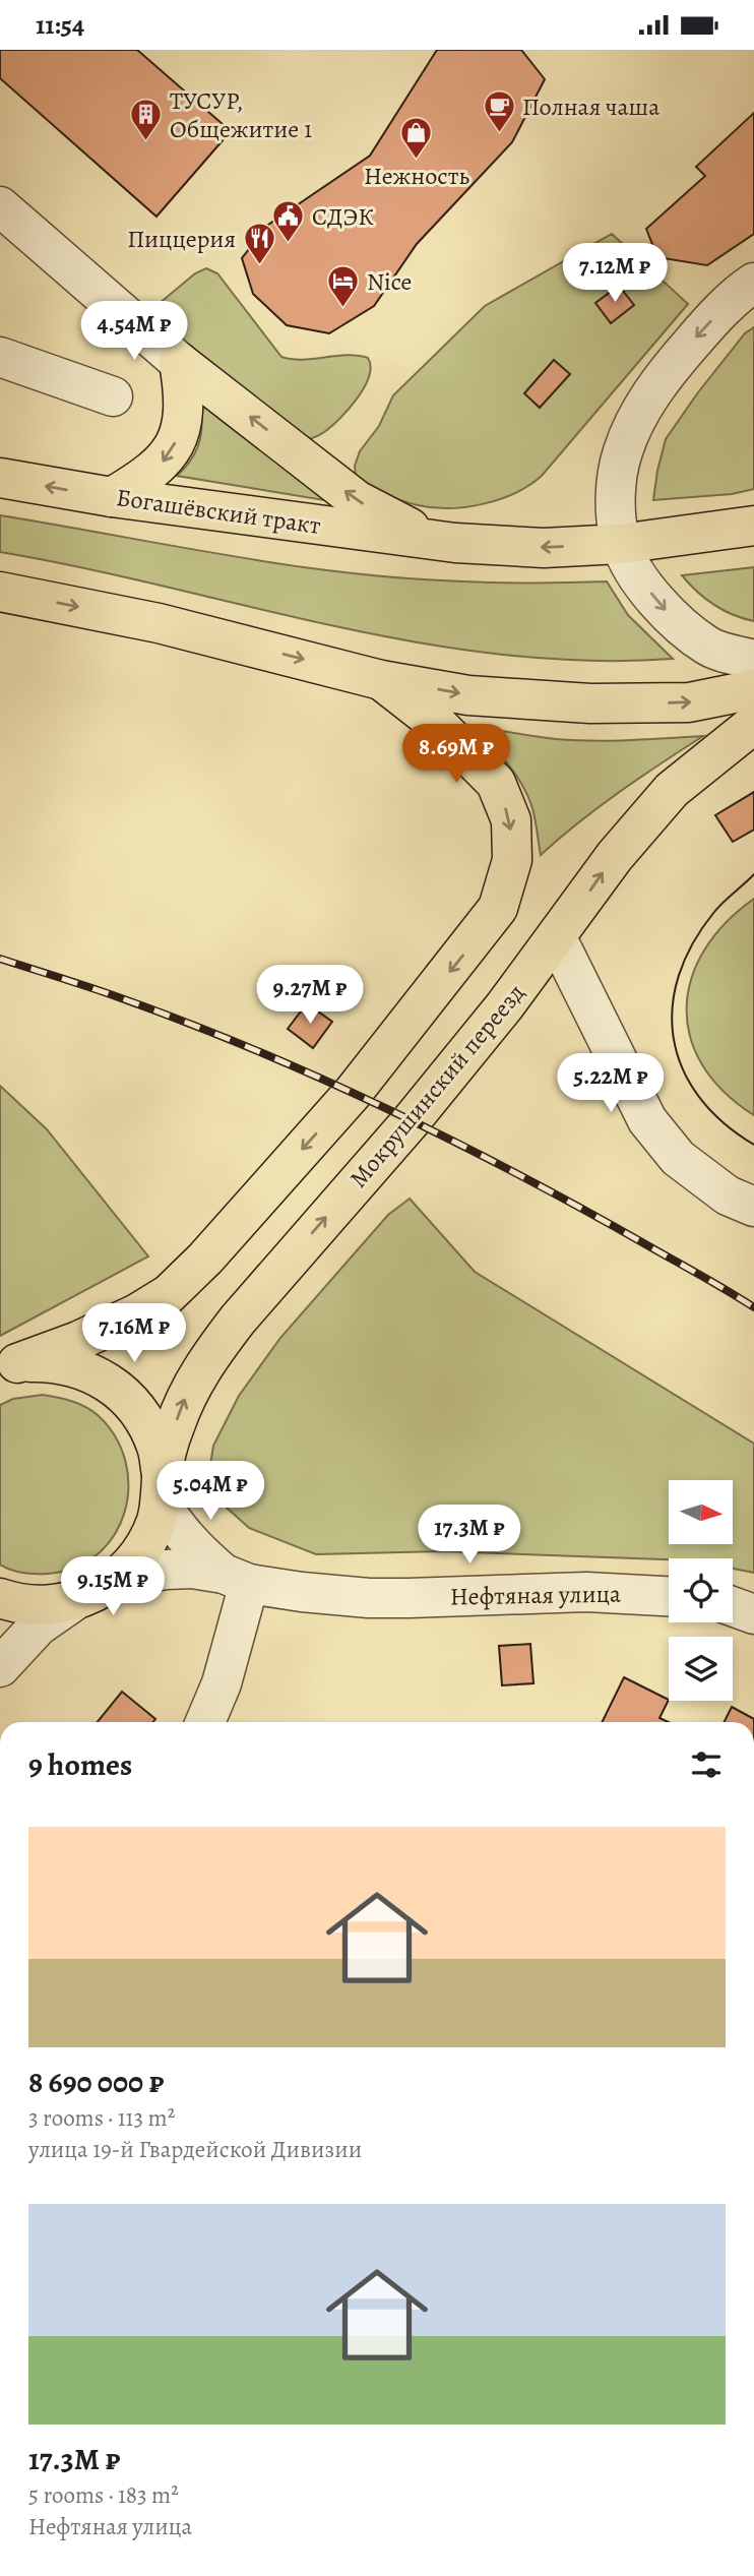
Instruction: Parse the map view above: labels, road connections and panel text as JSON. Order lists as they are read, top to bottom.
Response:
{
  "streets": {
    "main road": ["Богашёвский тракт", "Мокрушинский переезд"],
    "street": ["Нефтяная улица"]
  },
  "crossings": [
    ["Мокрушинский переезд", "Нефтяная улица"]
  ],
  "one_way": ["Мокрушинский переезд"],
  "places": {
    "cafe": ["Полная чаша"],
    "building": ["ТУСУР, Общежитие 1"],
    "shop": ["Нежность"],
    "public building": ["СДЭК"],
    "restaurant": ["Пиццерия"],
    "hotel": ["Nice"]
  },
  "north": "right",
  "page": {
    "status": "11:54",
    "price": [
      "7.12M ₽",
      "4.54M ₽",
      "8.69M ₽",
      "9.27M ₽",
      "5.22M ₽",
      "7.16M ₽",
      "5.04M ₽",
      "17.3M ₽",
      "9.15M ₽"
    ],
    "heading": "9 homes",
    "list": [
      {
        "name": "8 690 000 ₽",
        "note": "3 rooms · 113 m² · улица 19-й Гвардейской Дивизии"
      },
      {
        "name": "17.3M ₽",
        "note": "5 rooms · 183 m² · Нефтяная улица"
      }
    ]
  }
}
